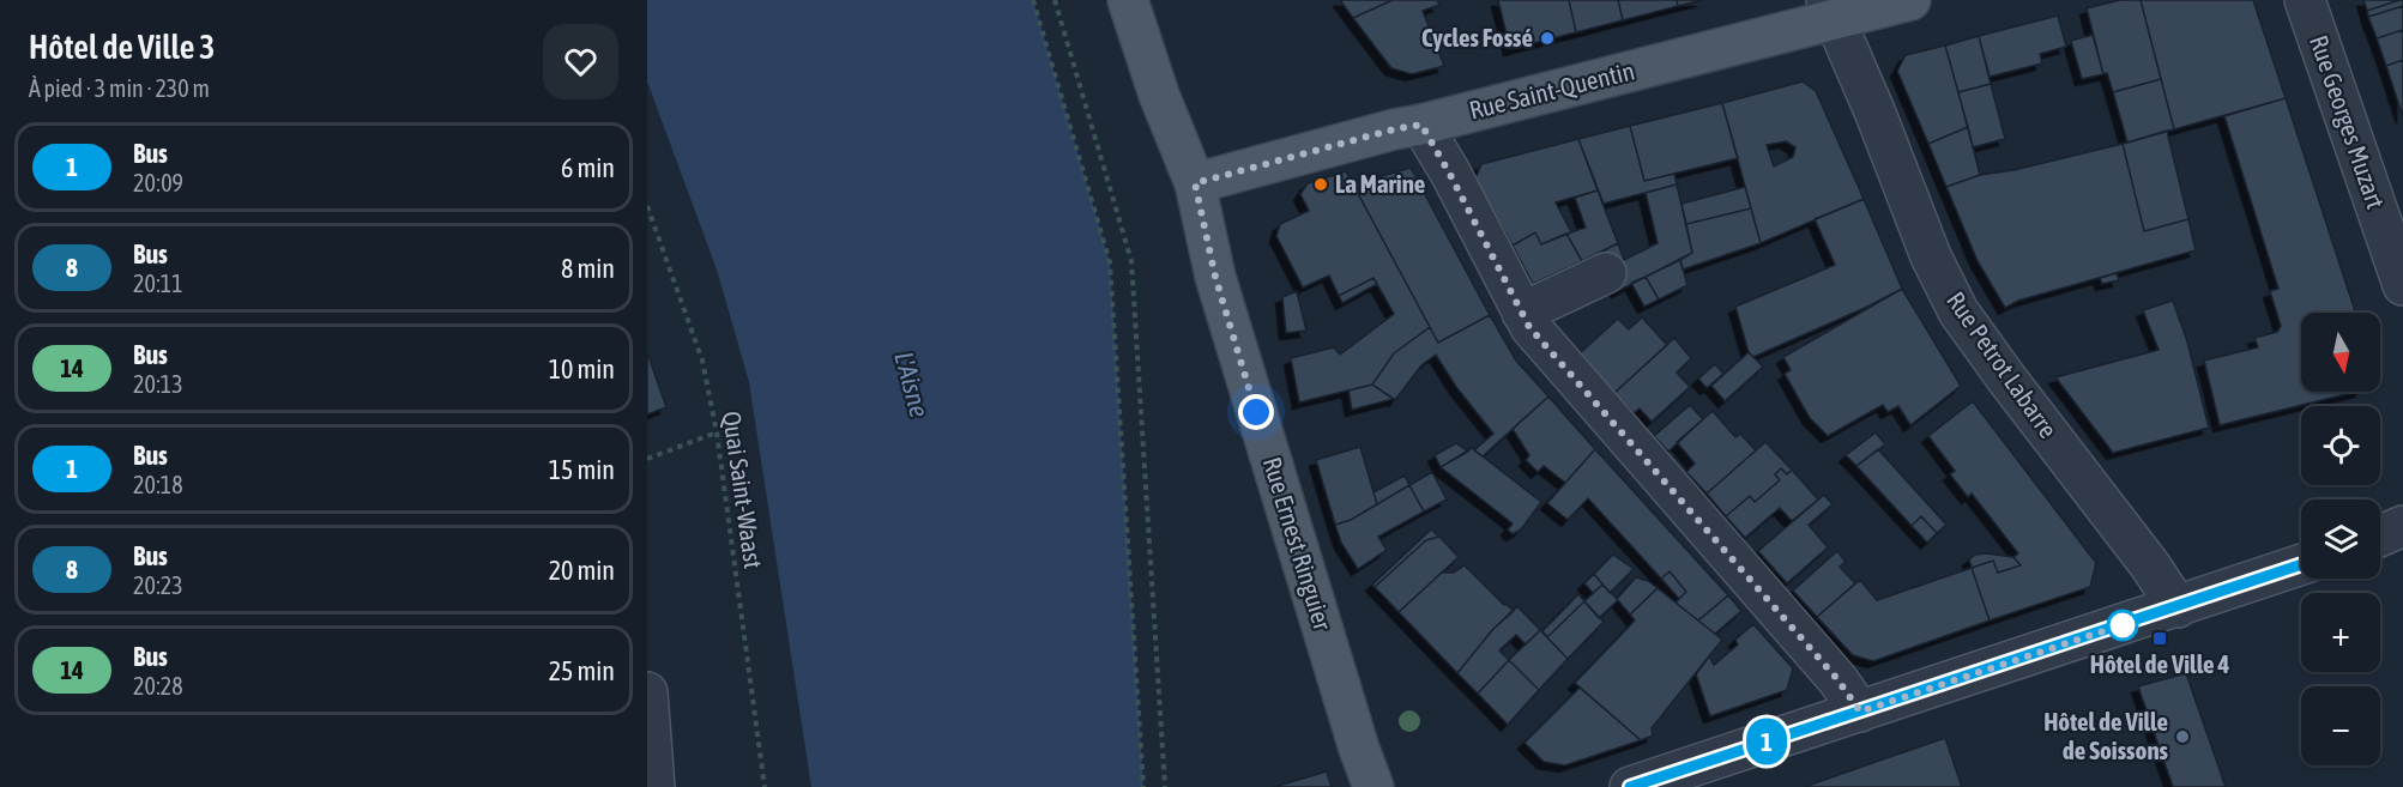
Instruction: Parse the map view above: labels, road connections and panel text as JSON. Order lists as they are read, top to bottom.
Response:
{
  "streets": {
    "main road": ["Rue Saint-Quentin", "Rue Ernest Ringuier"],
    "street": ["Rue Georges Muzart", "Rue Petrot Labarre"],
    "path": ["Quai Saint-Waast"]
  },
  "crossings": [
    ["Rue Saint-Quentin", "Rue Petrot Labarre"],
    ["Rue Saint-Quentin", "Rue Ernest Ringuier"]
  ],
  "water": ["L'Aisne"],
  "places": {
    "other": ["Cycles Fossé", "La Marine", "Hôtel de Ville de Soissons"],
    "transit": ["Hôtel de Ville 4"]
  },
  "lines": ["bus line 1"],
  "north": "bottom",
  "page": {
    "heading": ["Hôtel de Ville 3", "À pied · 3 min · 230 m"],
    "on_map": "1",
    "list": [
      {
        "mark": "1",
        "name": "Bus",
        "note": "20:09",
        "value": "6 min"
      },
      {
        "mark": "8",
        "name": "Bus",
        "note": "20:11",
        "value": "8 min"
      },
      {
        "mark": "14",
        "name": "Bus",
        "note": "20:13",
        "value": "10 min"
      },
      {
        "mark": "1",
        "name": "Bus",
        "note": "20:18",
        "value": "15 min"
      },
      {
        "mark": "8",
        "name": "Bus",
        "note": "20:23",
        "value": "20 min"
      },
      {
        "mark": "14",
        "name": "Bus",
        "note": "20:28",
        "value": "25 min"
      }
    ],
    "map_buttons": ["+", "−"]
  }
}
